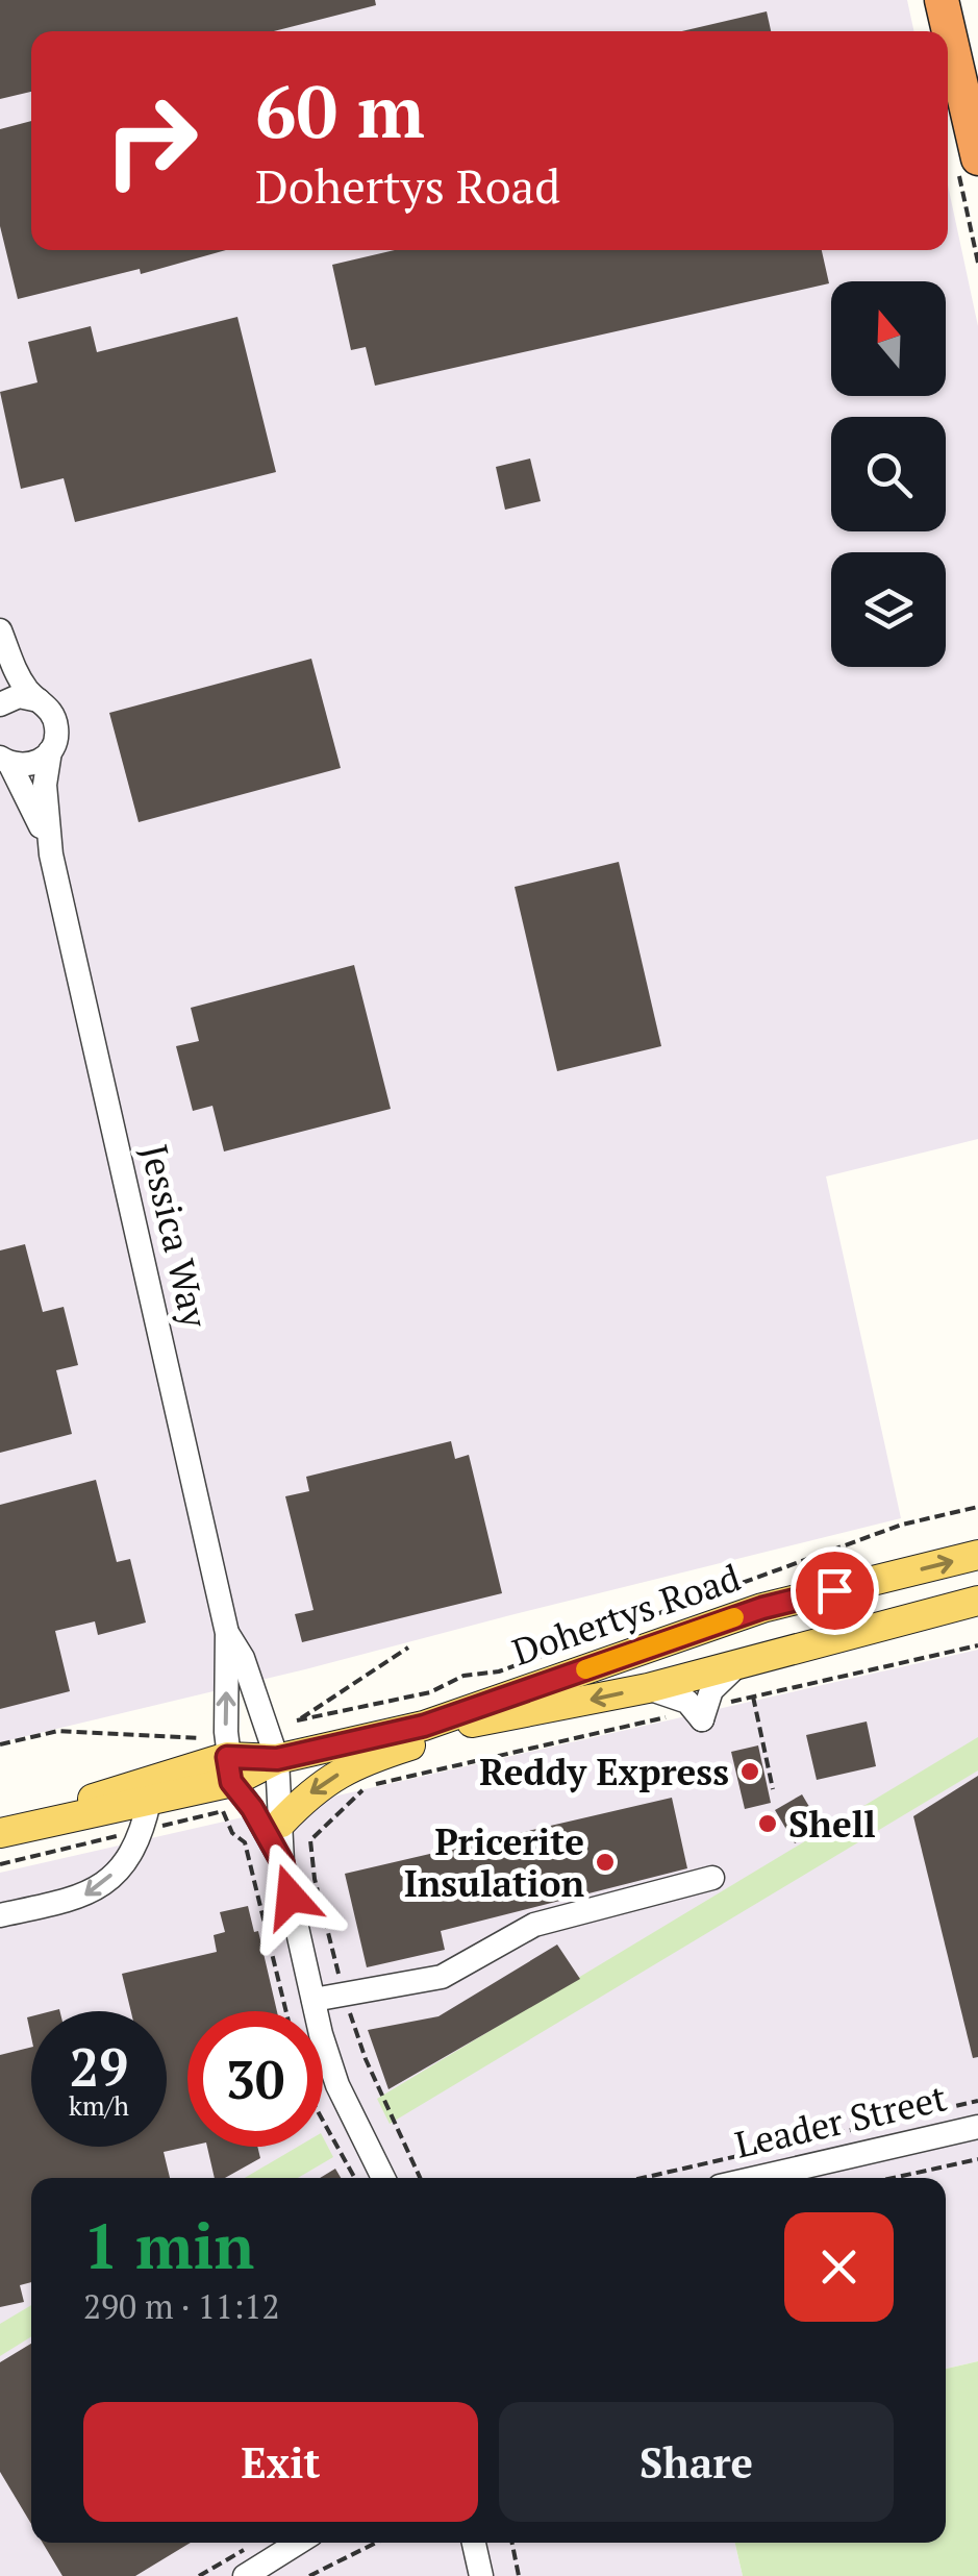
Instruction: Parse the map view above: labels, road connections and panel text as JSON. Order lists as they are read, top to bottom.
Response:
{
  "streets": {
    "main road": ["Dohertys Road"],
    "street": ["Jessica Way", "Leader Street"]
  },
  "crossings": [
    ["Jessica Way", "Dohertys Road"]
  ],
  "places": ["Reddy Express", "Shell", "Pricerite Insulation"],
  "north": "top",
  "page": {
    "turn": ["60 m", "Dohertys Road"],
    "speed": "29 km/h",
    "limit": "30",
    "heading": ["1 min", "290 m · 11:12"],
    "buttons": ["Exit", "Share"]
  }
}
